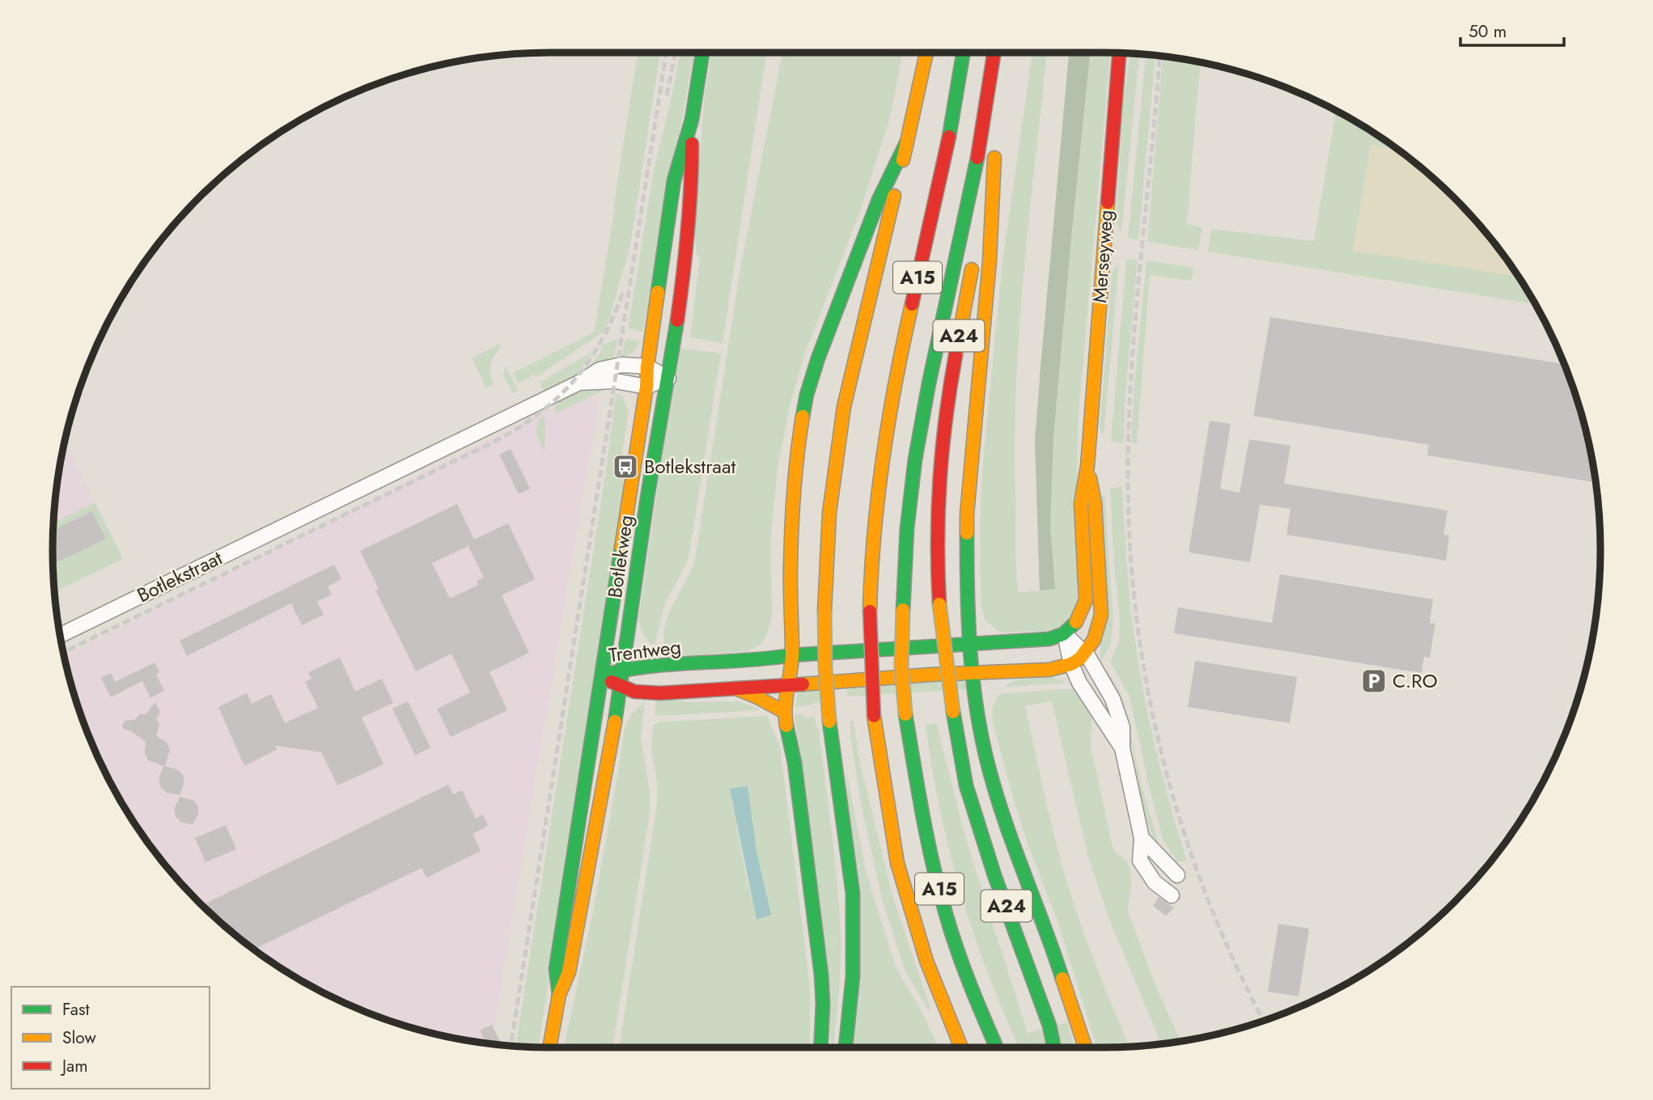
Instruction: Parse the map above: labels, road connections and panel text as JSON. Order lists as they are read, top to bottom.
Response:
{
  "streets": {
    "main road": [
      "Merseyweg",
      "A15",
      "A24",
      "Botlekweg",
      "Trentweg"
    ],
    "street": ["Botlekstraat"]
  },
  "crossings": [
    ["Merseyweg", "Trentweg"],
    ["A15", "Trentweg"],
    ["Botlekweg", "Botlekstraat"],
    ["Botlekweg", "Trentweg"]
  ],
  "places": {
    "bus stop": ["Botlekstraat"],
    "parking": ["C.RO"]
  },
  "legend": ["Fast", "Slow", "Jam"],
  "scale_bar": "50 m"
}
